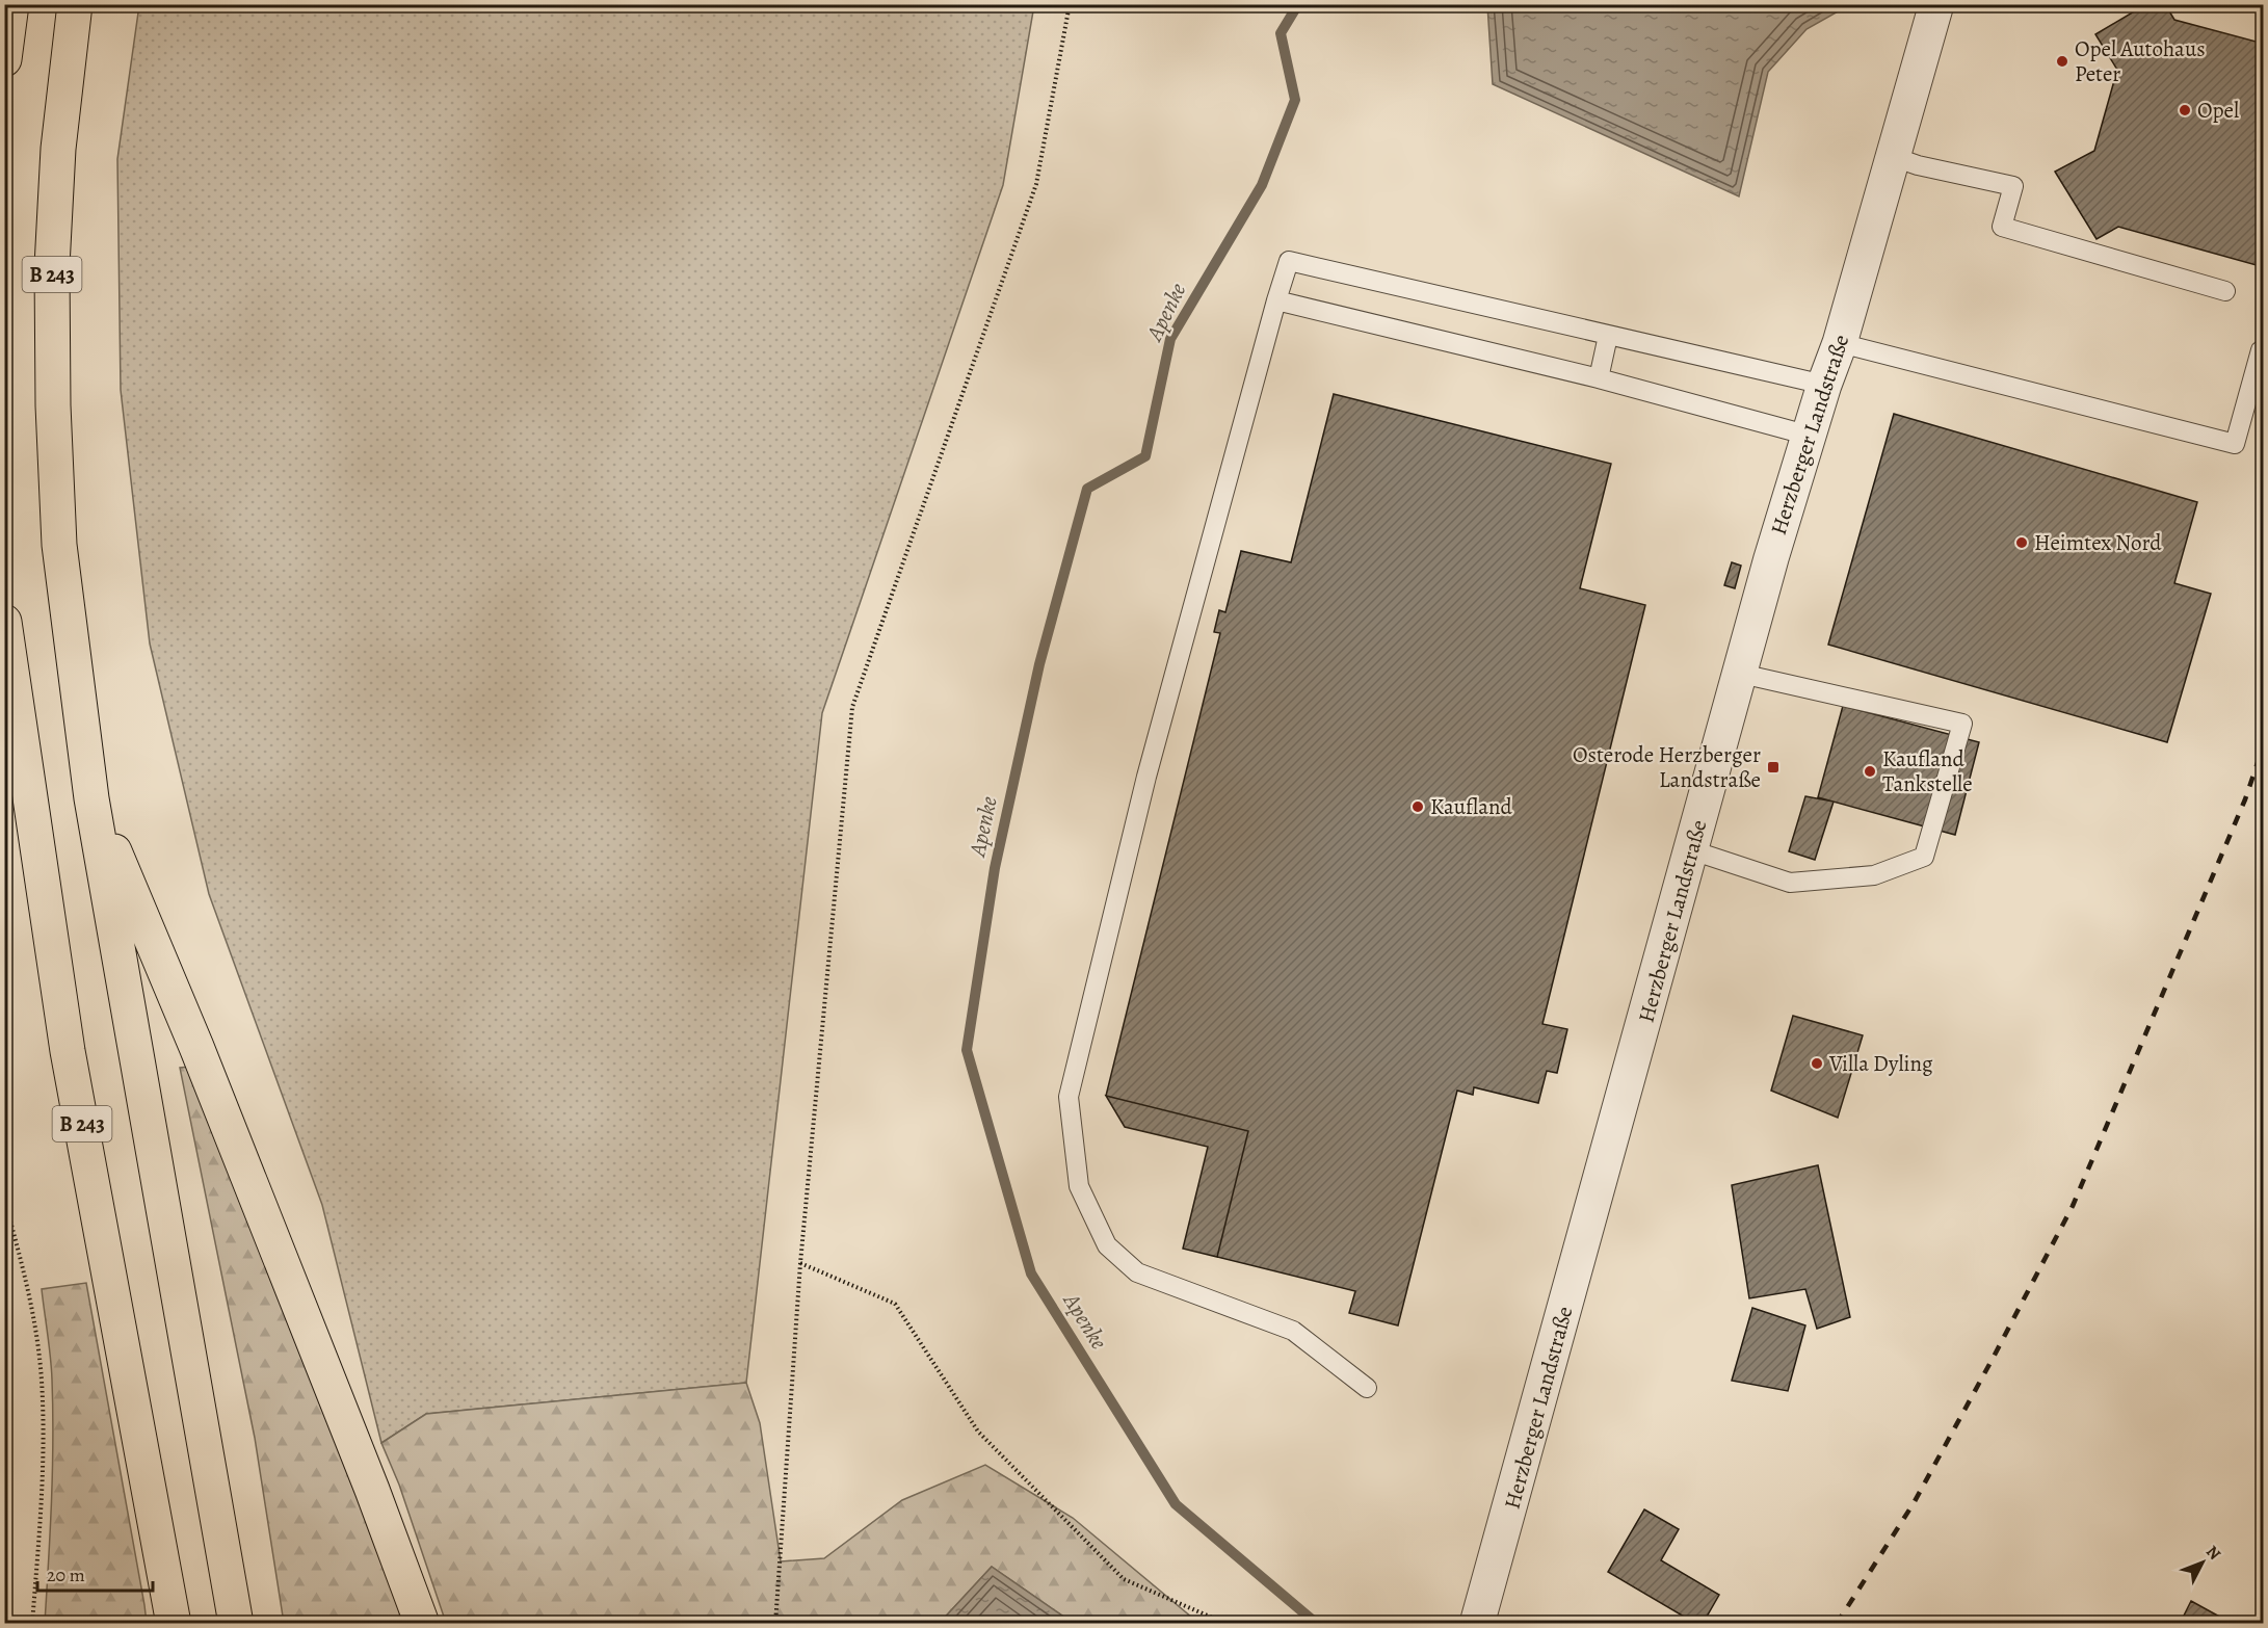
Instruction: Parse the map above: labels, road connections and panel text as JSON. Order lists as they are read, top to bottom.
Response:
{
  "streets": {
    "highway": ["B 243"],
    "street": ["Herzberger Landstraße"]
  },
  "water": ["Apenke"],
  "places": {
    "other": [
      "Opel Autohaus Peter",
      "Opel",
      "Heimtex Nord",
      "Kaufland Tankstelle",
      "Kaufland",
      "Villa Dyling"
    ],
    "transit": ["Osterode Herzberger Landstraße"]
  },
  "scale_bar": "20 m",
  "north": "top right"
}
